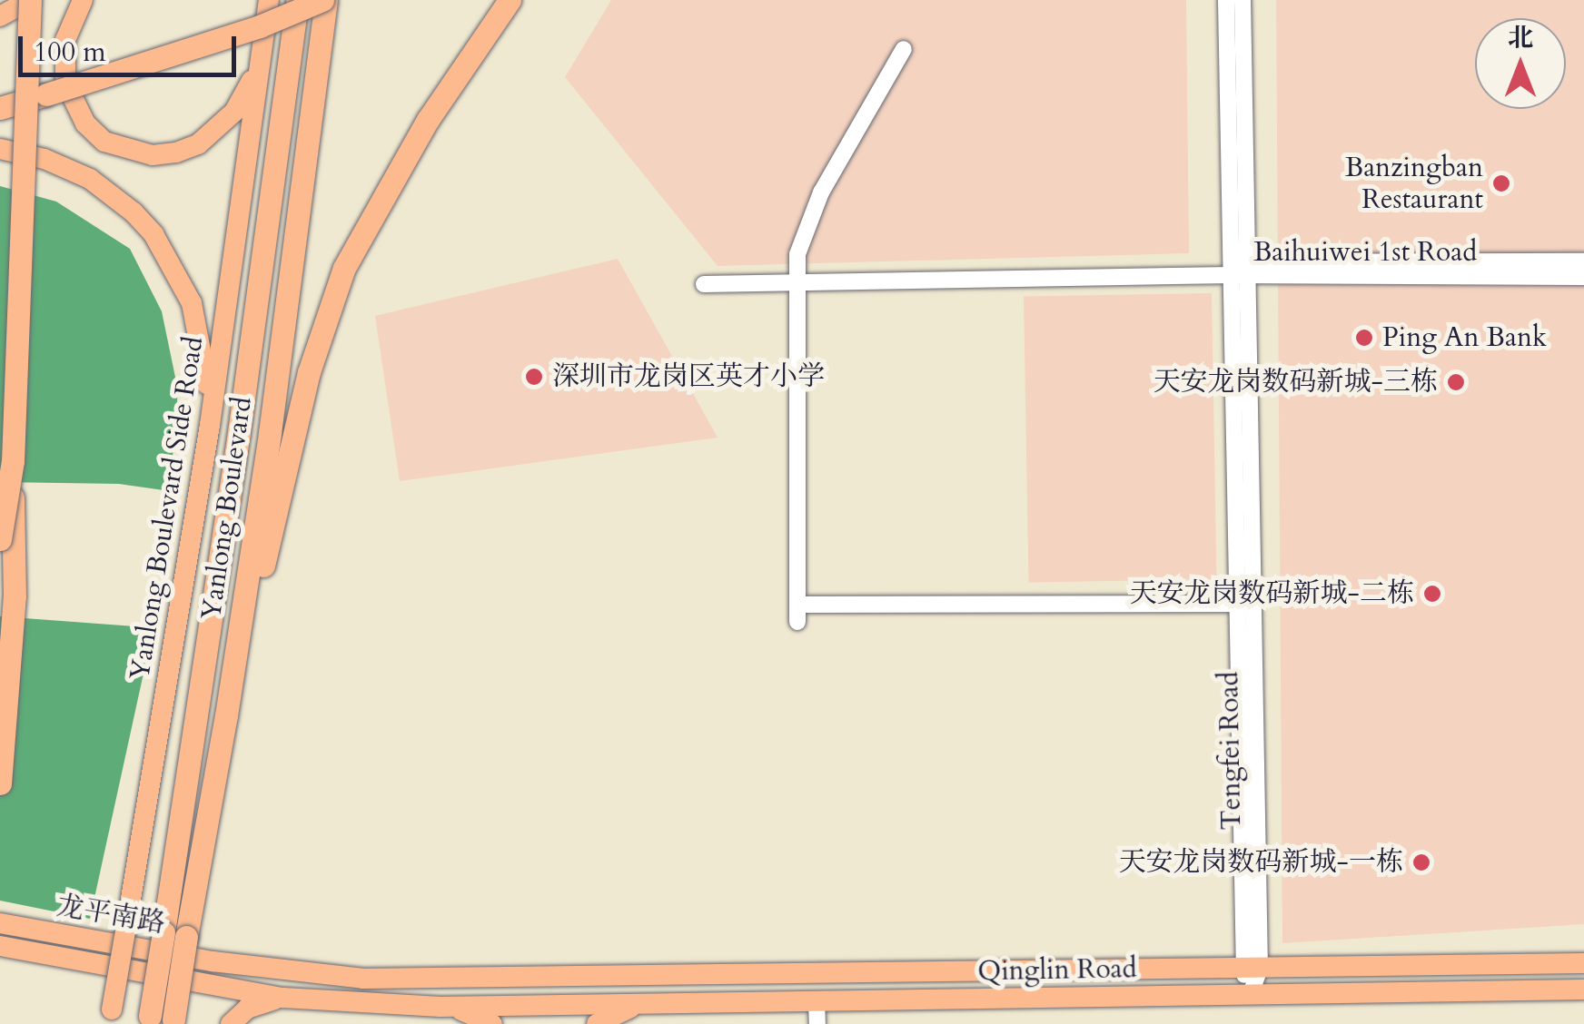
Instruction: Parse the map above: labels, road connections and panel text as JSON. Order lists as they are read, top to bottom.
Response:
{
  "streets": {
    "highway": ["Yanlong Boulevard"],
    "main road": ["Yanlong Boulevard Side Road", "龙平南路", "Qinglin Road"],
    "street": ["Baihuiwei 1st Road", "Tengfei Road"]
  },
  "crossings": [
    ["Baihuiwei 1st Road", "Tengfei Road"],
    ["Tengfei Road", "Qinglin Road"],
    ["龙平南路", "Qinglin Road"]
  ],
  "places": [
    "Banzingban Restaurant",
    "Ping An Bank",
    "深圳市龙岗区英才小学",
    "天安龙岗数码新城-三栋",
    "天安龙岗数码新城-二栋",
    "天安龙岗数码新城-一栋"
  ],
  "scale_bar": "100 m",
  "north": "top"
}
